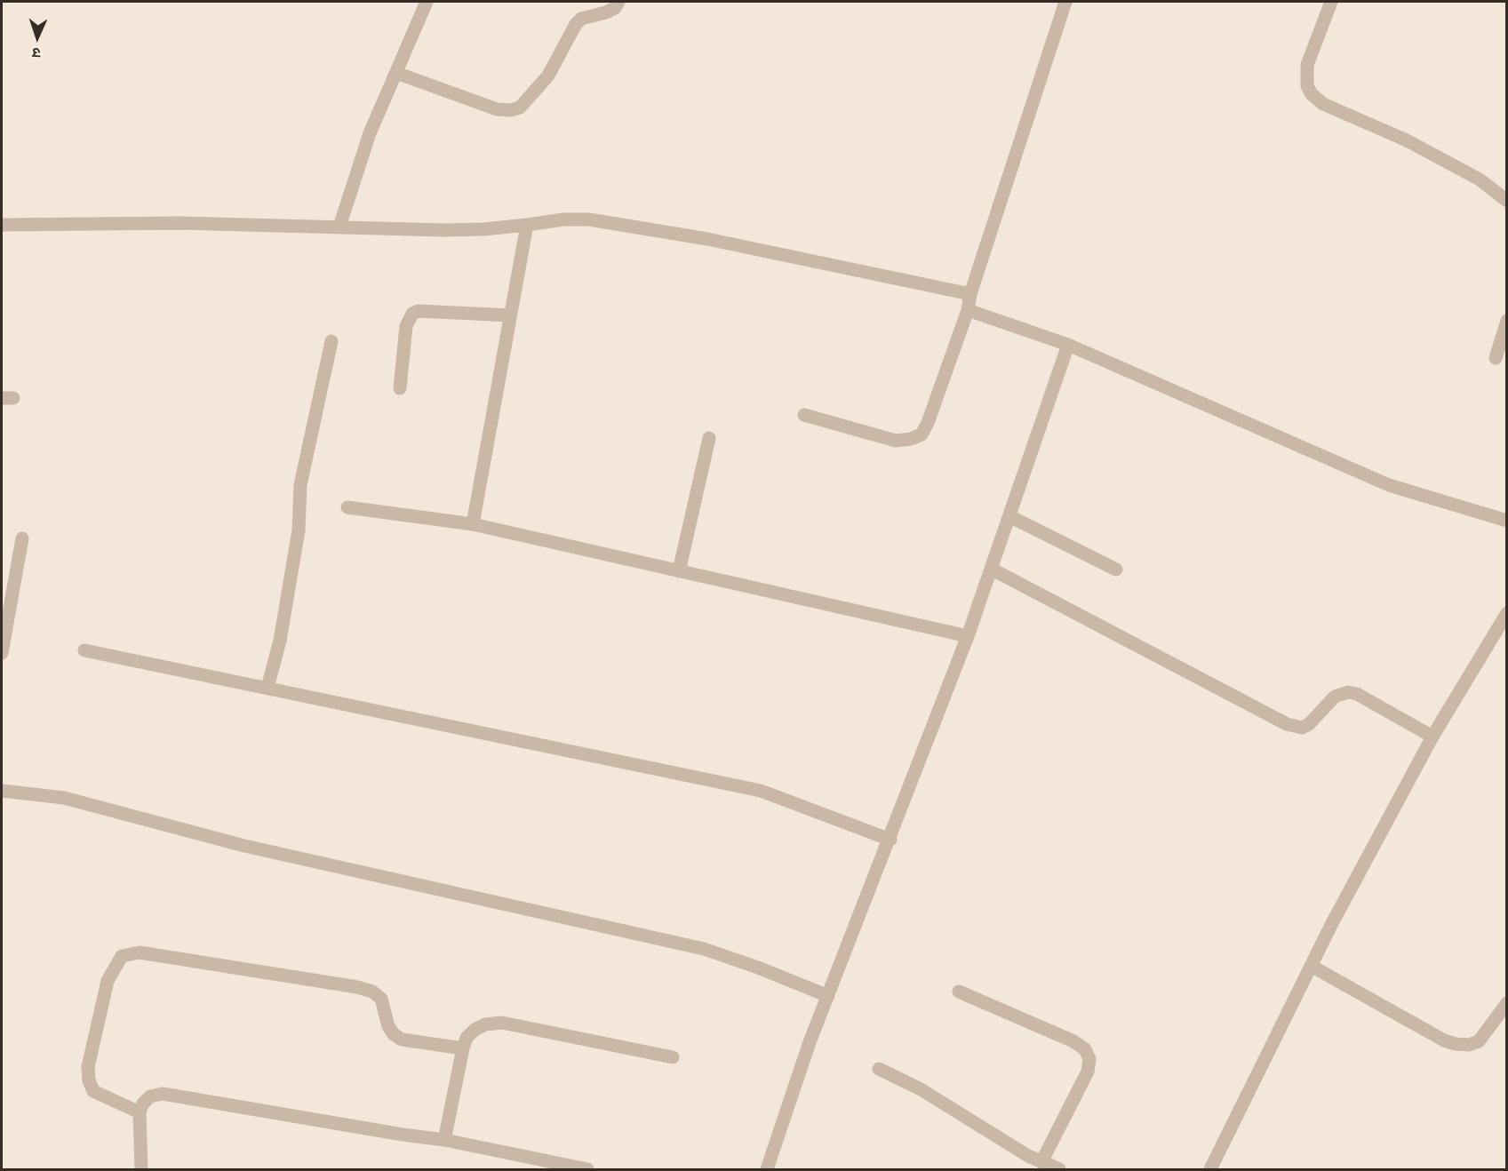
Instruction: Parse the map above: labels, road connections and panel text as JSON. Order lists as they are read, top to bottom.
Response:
{
  "north": "bottom"
}
